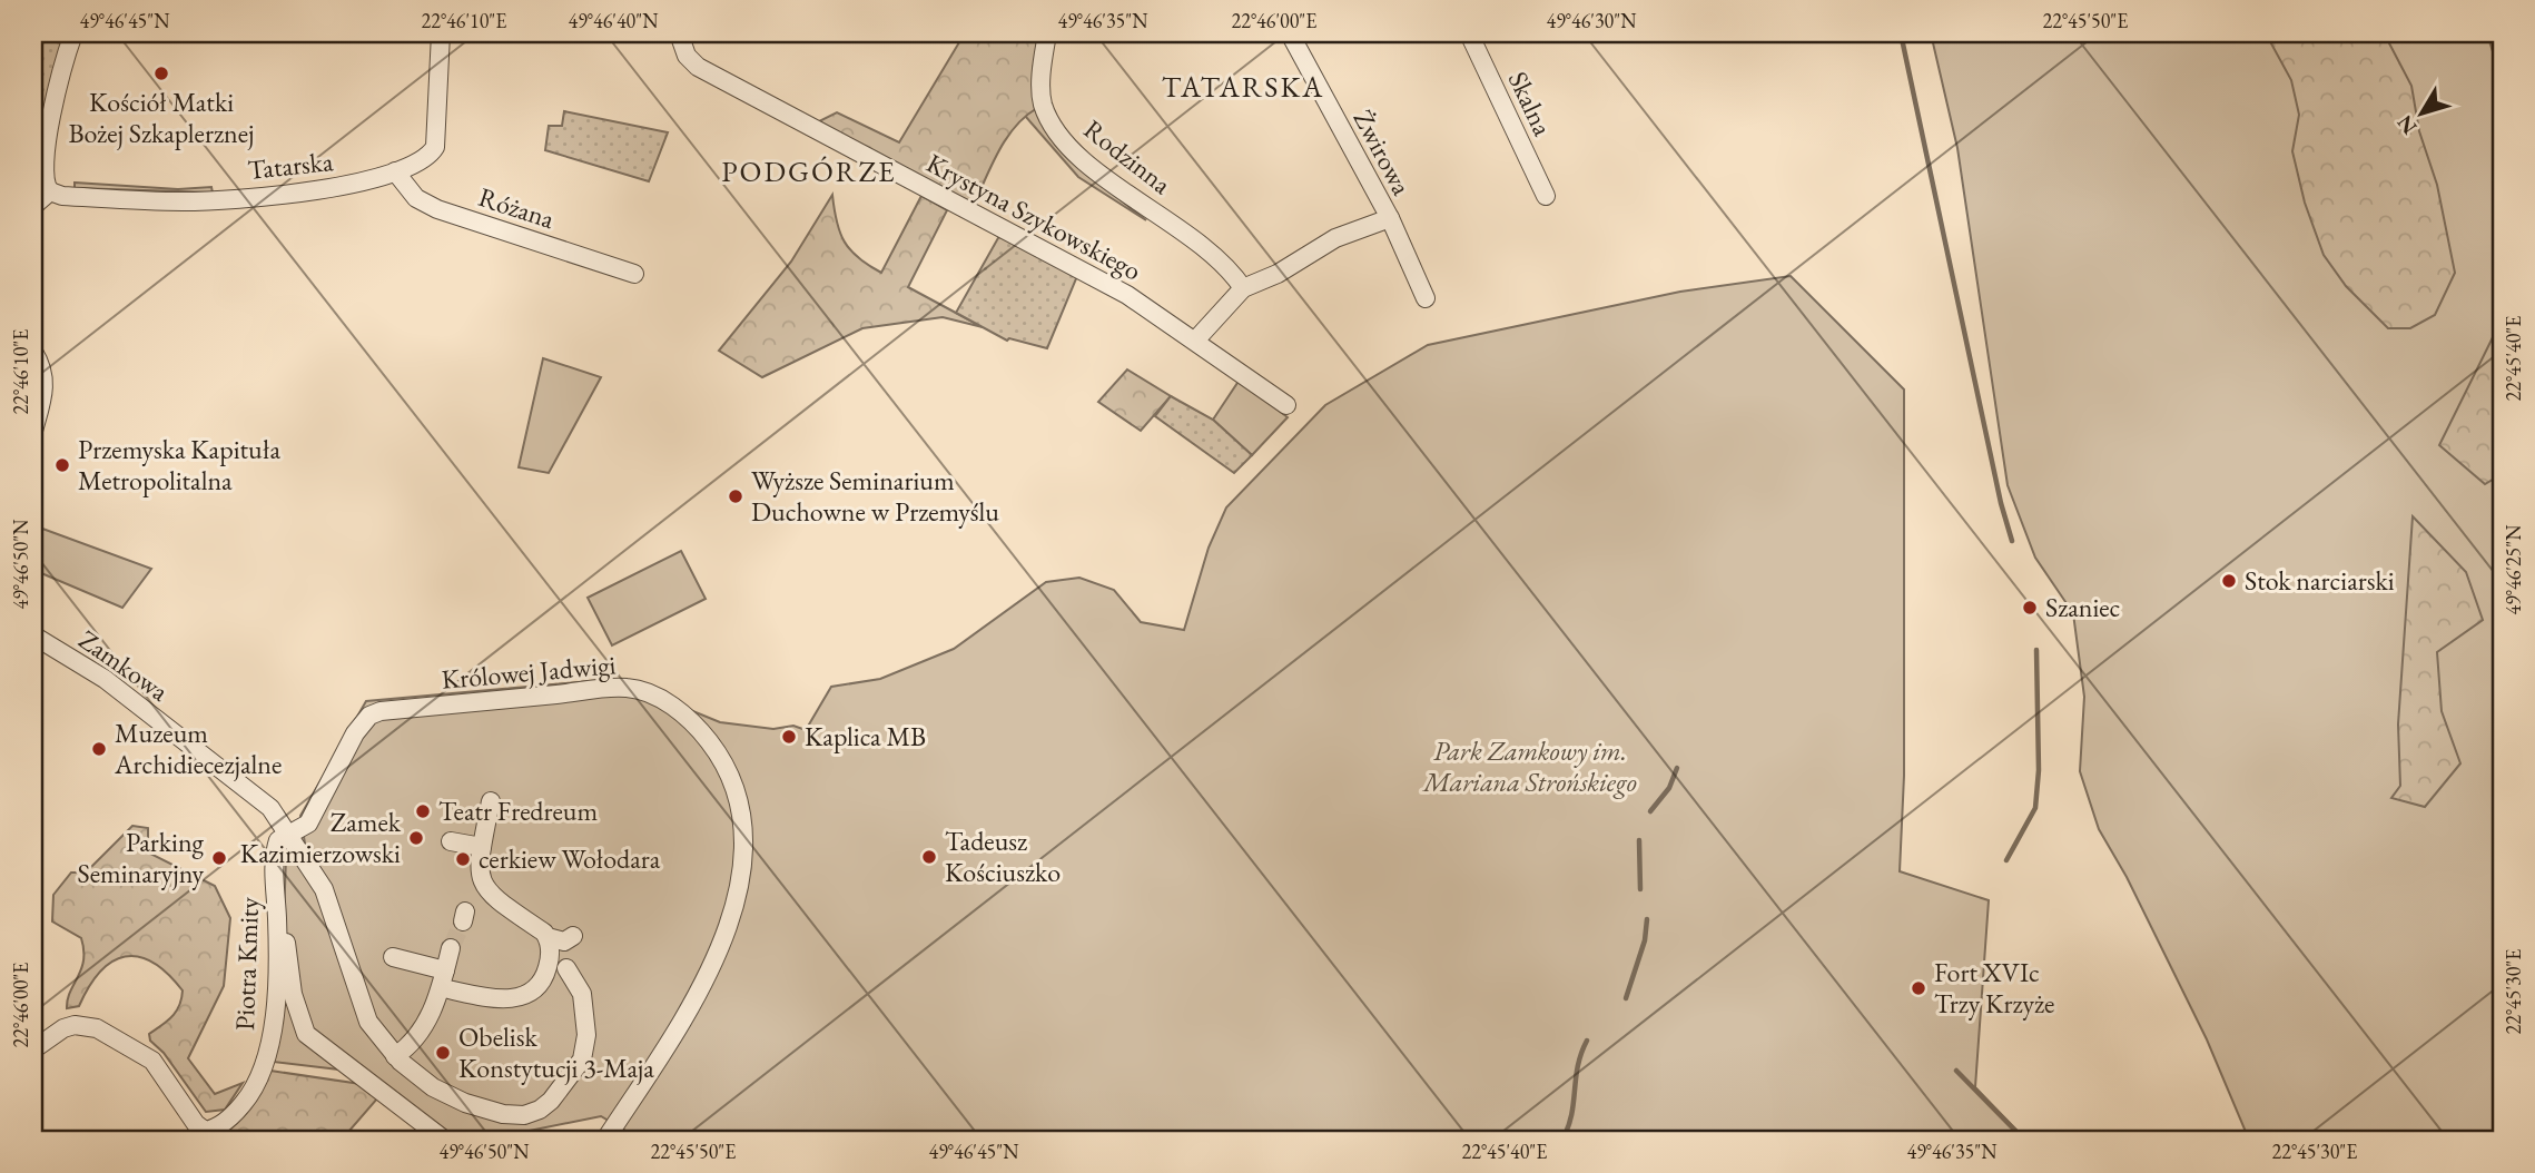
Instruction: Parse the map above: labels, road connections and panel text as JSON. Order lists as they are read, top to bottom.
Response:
{
  "streets": {
    "street": [
      "Skalna",
      "Żwirowa",
      "Rodzinna",
      "Tatarska",
      "Różana",
      "Krystyna Szykowskiego",
      "Zamkowa",
      "Królowej Jadwigi",
      "Piotra Kmity"
    ]
  },
  "crossings": [
    ["Tatarska", "Różana"],
    ["Zamkowa", "Królowej Jadwigi"],
    ["Zamkowa", "Piotra Kmity"],
    ["Królowej Jadwigi", "Piotra Kmity"]
  ],
  "districts": ["TATARSKA", "PODGÓRZE"],
  "parks": ["Park Zamkowy im. Mariana Strońskiego"],
  "places": [
    "Kościół Matki Bożej Szkaplerznej",
    "Przemyska Kapituła Metropolitalna",
    "Wyższe Seminarium Duchowne w Przemyślu",
    "Stok narciarski",
    "Szaniec",
    "Kaplica MB",
    "Muzeum Archidiecezjalne",
    "Teatr Fredreum",
    "Zamek Kazimierzowski",
    "Tadeusz Kościuszko",
    "Parking Seminaryjny",
    "cerkiew Wołodara",
    "Fort XVIc Trzy Krzyże",
    "Obelisk Konstytucji 3-Maja"
  ],
  "north": "bottom left",
  "coordinates": [
    "49°46'45\"N",
    "22°46'10\"E",
    "49°46'40\"N",
    "49°46'35\"N",
    "22°46'00\"E",
    "49°46'30\"N",
    "22°45'50\"E",
    "22°45'40\"E",
    "49°46'50\"N",
    "49°46'25\"N",
    "22°45'30\"E"
  ]
}
